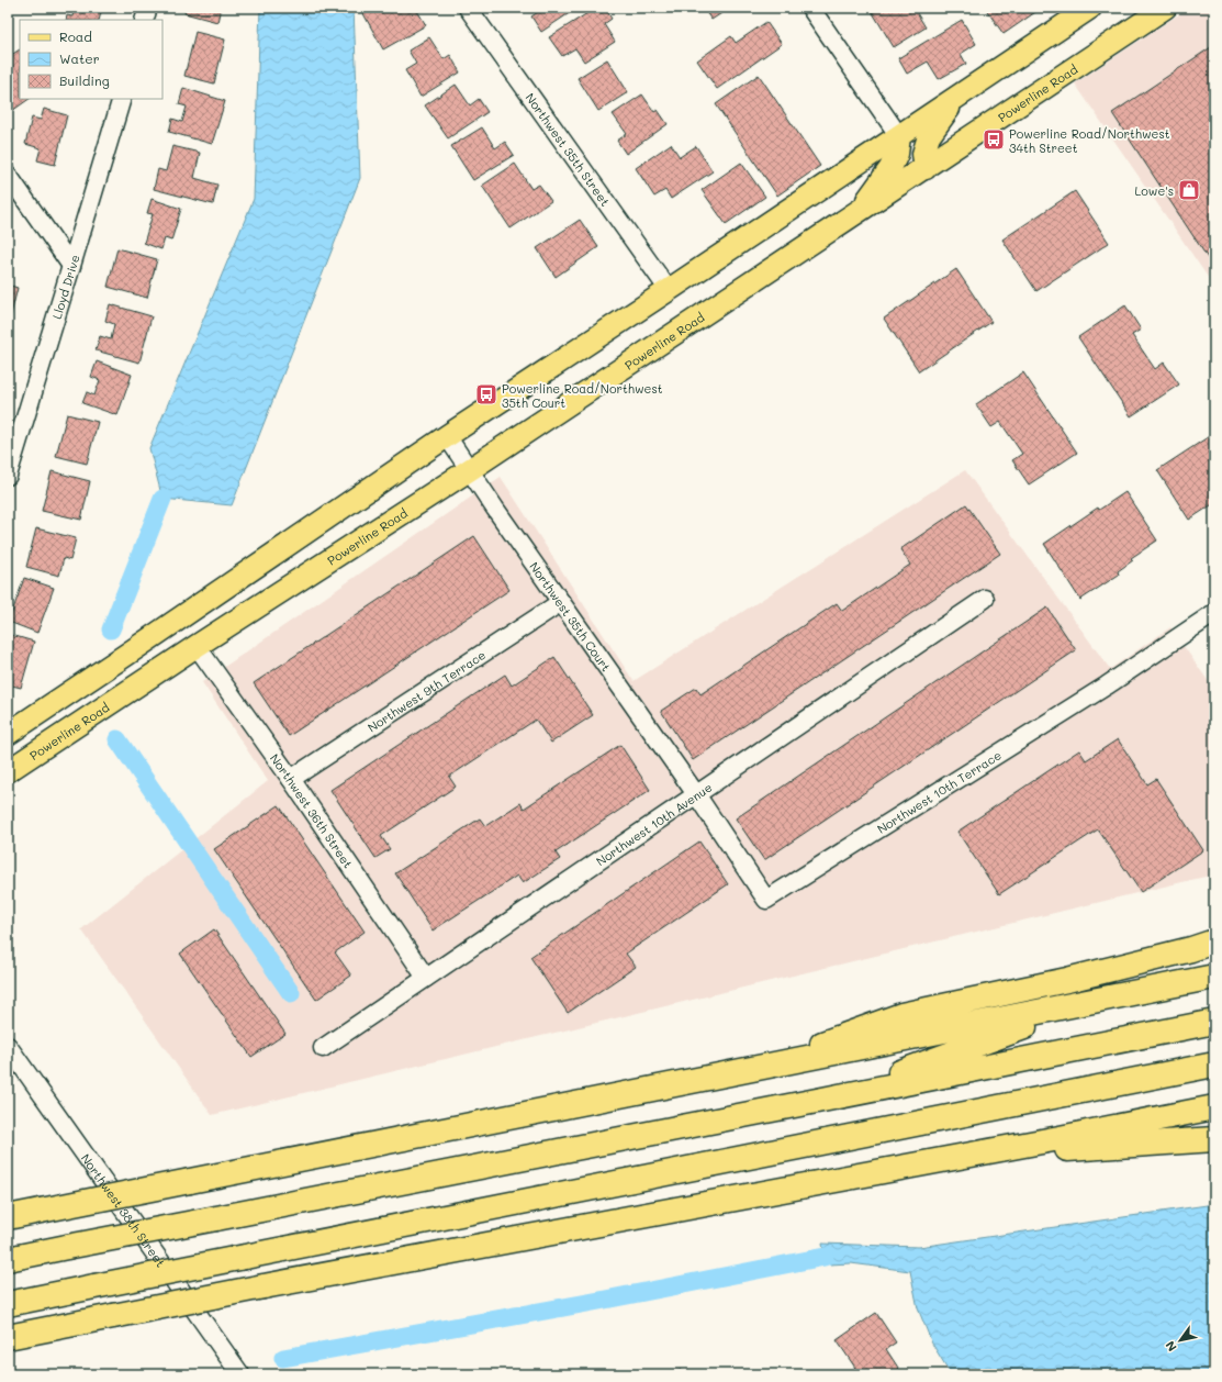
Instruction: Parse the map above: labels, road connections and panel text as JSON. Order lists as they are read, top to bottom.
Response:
{
  "streets": {
    "main road": ["Powerline Road"],
    "street": [
      "Northwest 35th Street",
      "Lloyd Drive",
      "Northwest 35th Court",
      "Northwest 9th Terrace",
      "Northwest 10th Terrace",
      "Northwest 36th Street",
      "Northwest 10th Avenue",
      "Northwest 38th Street"
    ]
  },
  "crossings": [
    ["Powerline Road", "Northwest 35th Court"],
    ["Powerline Road", "Northwest 36th Street"],
    ["Northwest 35th Court", "Northwest 9th Terrace"],
    ["Northwest 35th Court", "Northwest 10th Terrace"],
    ["Northwest 35th Court", "Northwest 10th Avenue"],
    ["Northwest 9th Terrace", "Northwest 36th Street"],
    ["Northwest 10th Terrace", "Northwest 10th Avenue"],
    ["Northwest 36th Street", "Northwest 10th Avenue"]
  ],
  "places": {
    "bus stop": ["Powerline Road/Northwest 34th Street", "Powerline Road/Northwest 35th Court"],
    "shop": ["Lowe's"]
  },
  "legend": ["Road", "Water", "Building"],
  "north": "bottom left"
}
